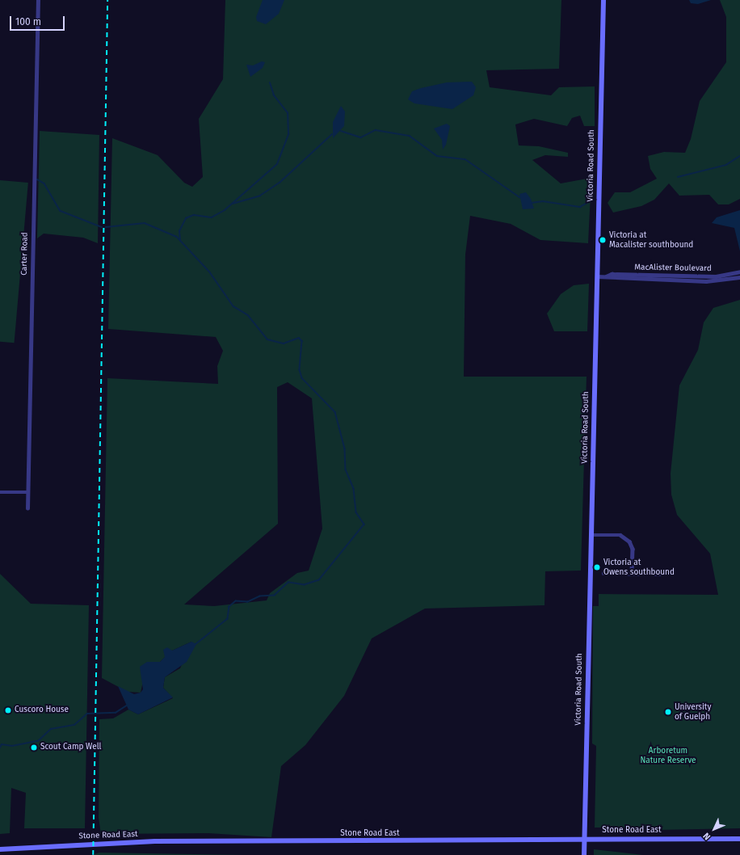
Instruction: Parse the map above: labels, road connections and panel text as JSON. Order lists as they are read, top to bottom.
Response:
{
  "streets": {
    "main road": ["Victoria Road South", "Stone Road East"],
    "street": ["Carter Road", "MacAlister Boulevard"]
  },
  "crossings": [
    ["Victoria Road South", "MacAlister Boulevard"],
    ["Victoria Road South", "Stone Road East"]
  ],
  "parks": ["Arboretum Nature Reserve"],
  "places": [
    "Victoria at Macalister southbound",
    "Victoria at Owens southbound",
    "Cuscoro House",
    "University of Guelph",
    "Scout Camp Well"
  ],
  "scale_bar": "100 m",
  "north": "bottom left"
}
